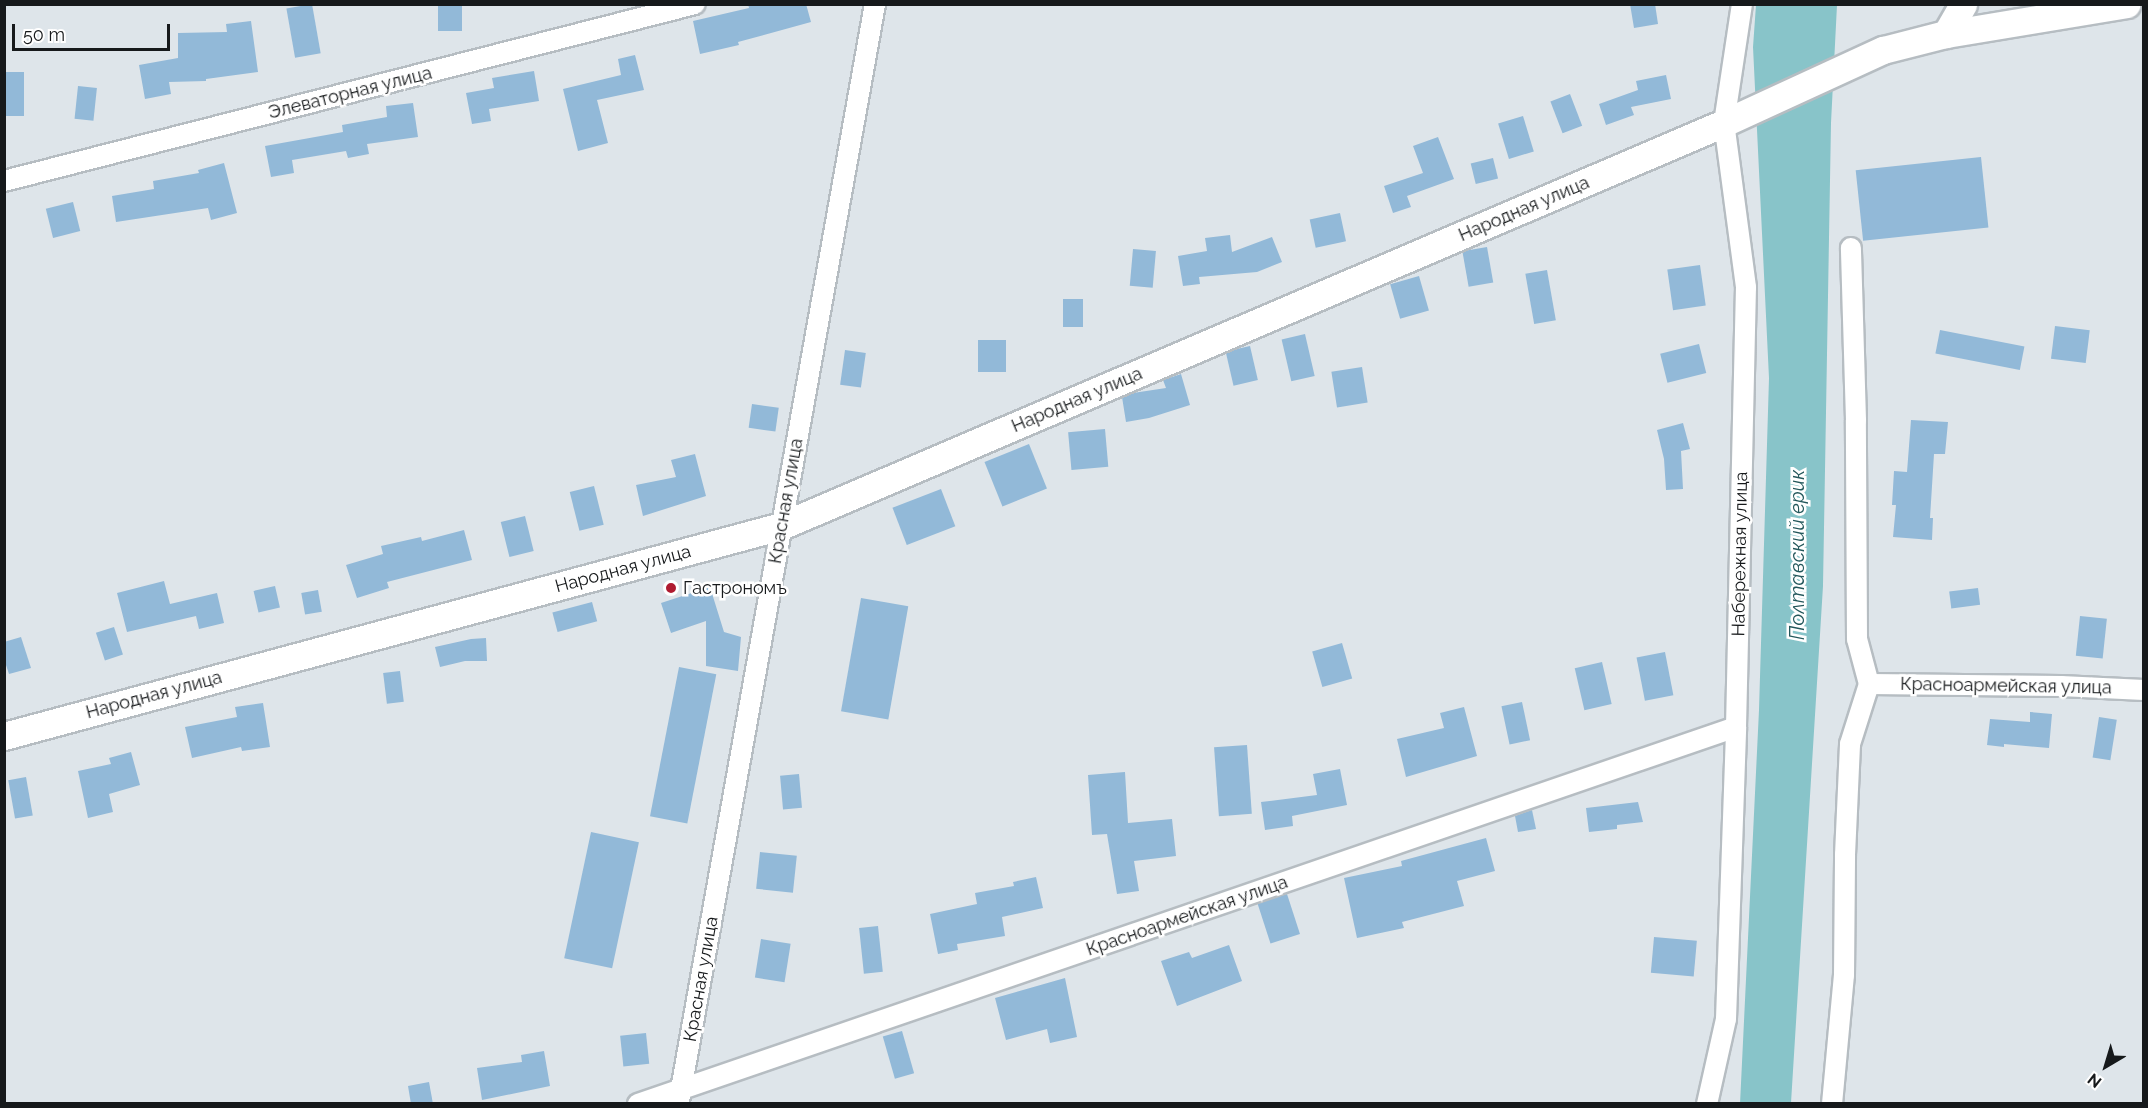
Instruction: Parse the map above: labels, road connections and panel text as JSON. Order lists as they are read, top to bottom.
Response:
{
  "streets": {
    "main road": ["Народная улица"],
    "street": [
      "Элеваторная улица",
      "Красная улица",
      "Набережная улица",
      "Красноармейская улица"
    ]
  },
  "crossings": [
    ["Народная улица", "Красная улица"],
    ["Народная улица", "Набережная улица"],
    ["Красная улица", "Красноармейская улица"],
    ["Набережная улица", "Красноармейская улица"]
  ],
  "water": ["Полтавский ерик"],
  "places": ["Гастрономъ"],
  "scale_bar": "50 m",
  "north": "bottom left"
}
